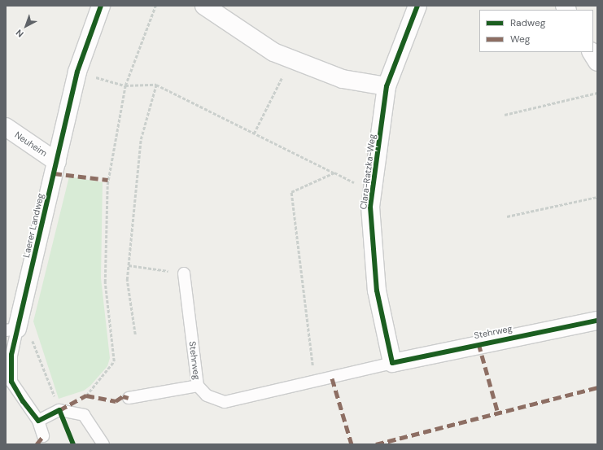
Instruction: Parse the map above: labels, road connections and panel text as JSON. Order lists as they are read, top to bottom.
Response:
{
  "streets": {
    "street": [
      "Neuheim",
      "Clara-Ratzka-Weg",
      "Laerer Landweg",
      "Stehrweg"
    ]
  },
  "crossings": [
    ["Neuheim", "Laerer Landweg"],
    ["Clara-Ratzka-Weg", "Stehrweg"]
  ],
  "legend": ["Radweg", "Weg"],
  "north": "bottom left"
}
